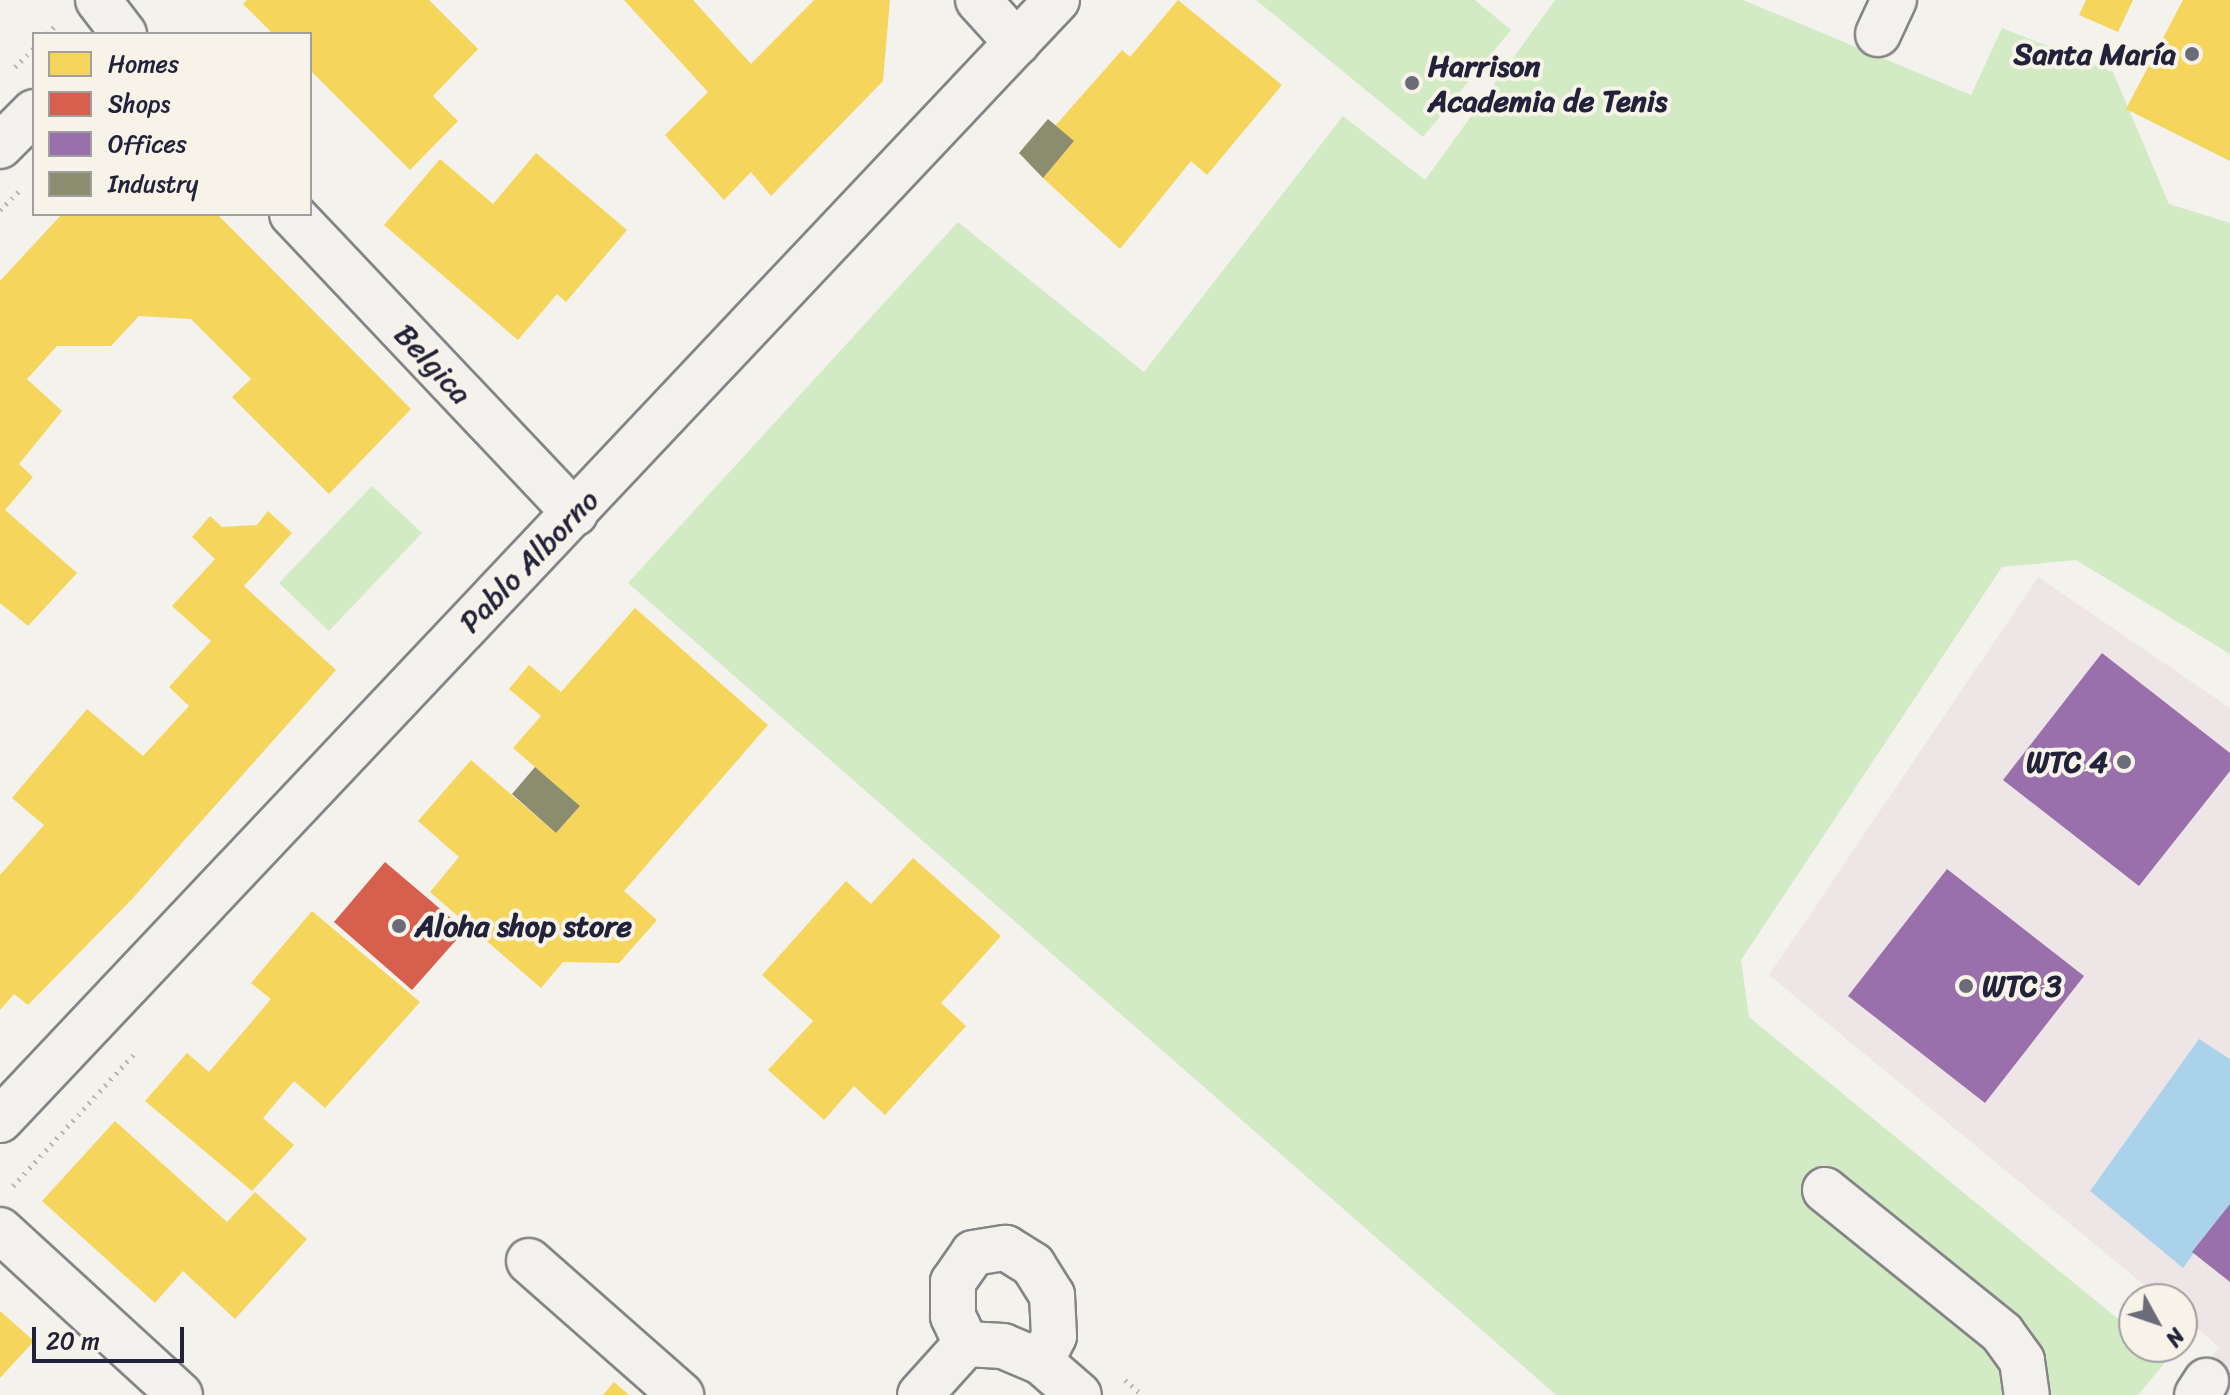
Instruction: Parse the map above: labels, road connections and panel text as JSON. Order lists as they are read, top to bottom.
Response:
{
  "streets": {
    "street": ["Belgica", "Pablo Alborno"]
  },
  "crossings": [
    ["Belgica", "Pablo Alborno"]
  ],
  "places": [
    "Santa María",
    "Harrison Academia de Tenis",
    "WTC 4",
    "Aloha shop store",
    "WTC 3"
  ],
  "legend": [
    "Homes",
    "Shops",
    "Offices",
    "Industry"
  ],
  "scale_bar": "20 m",
  "north": "bottom right"
}
